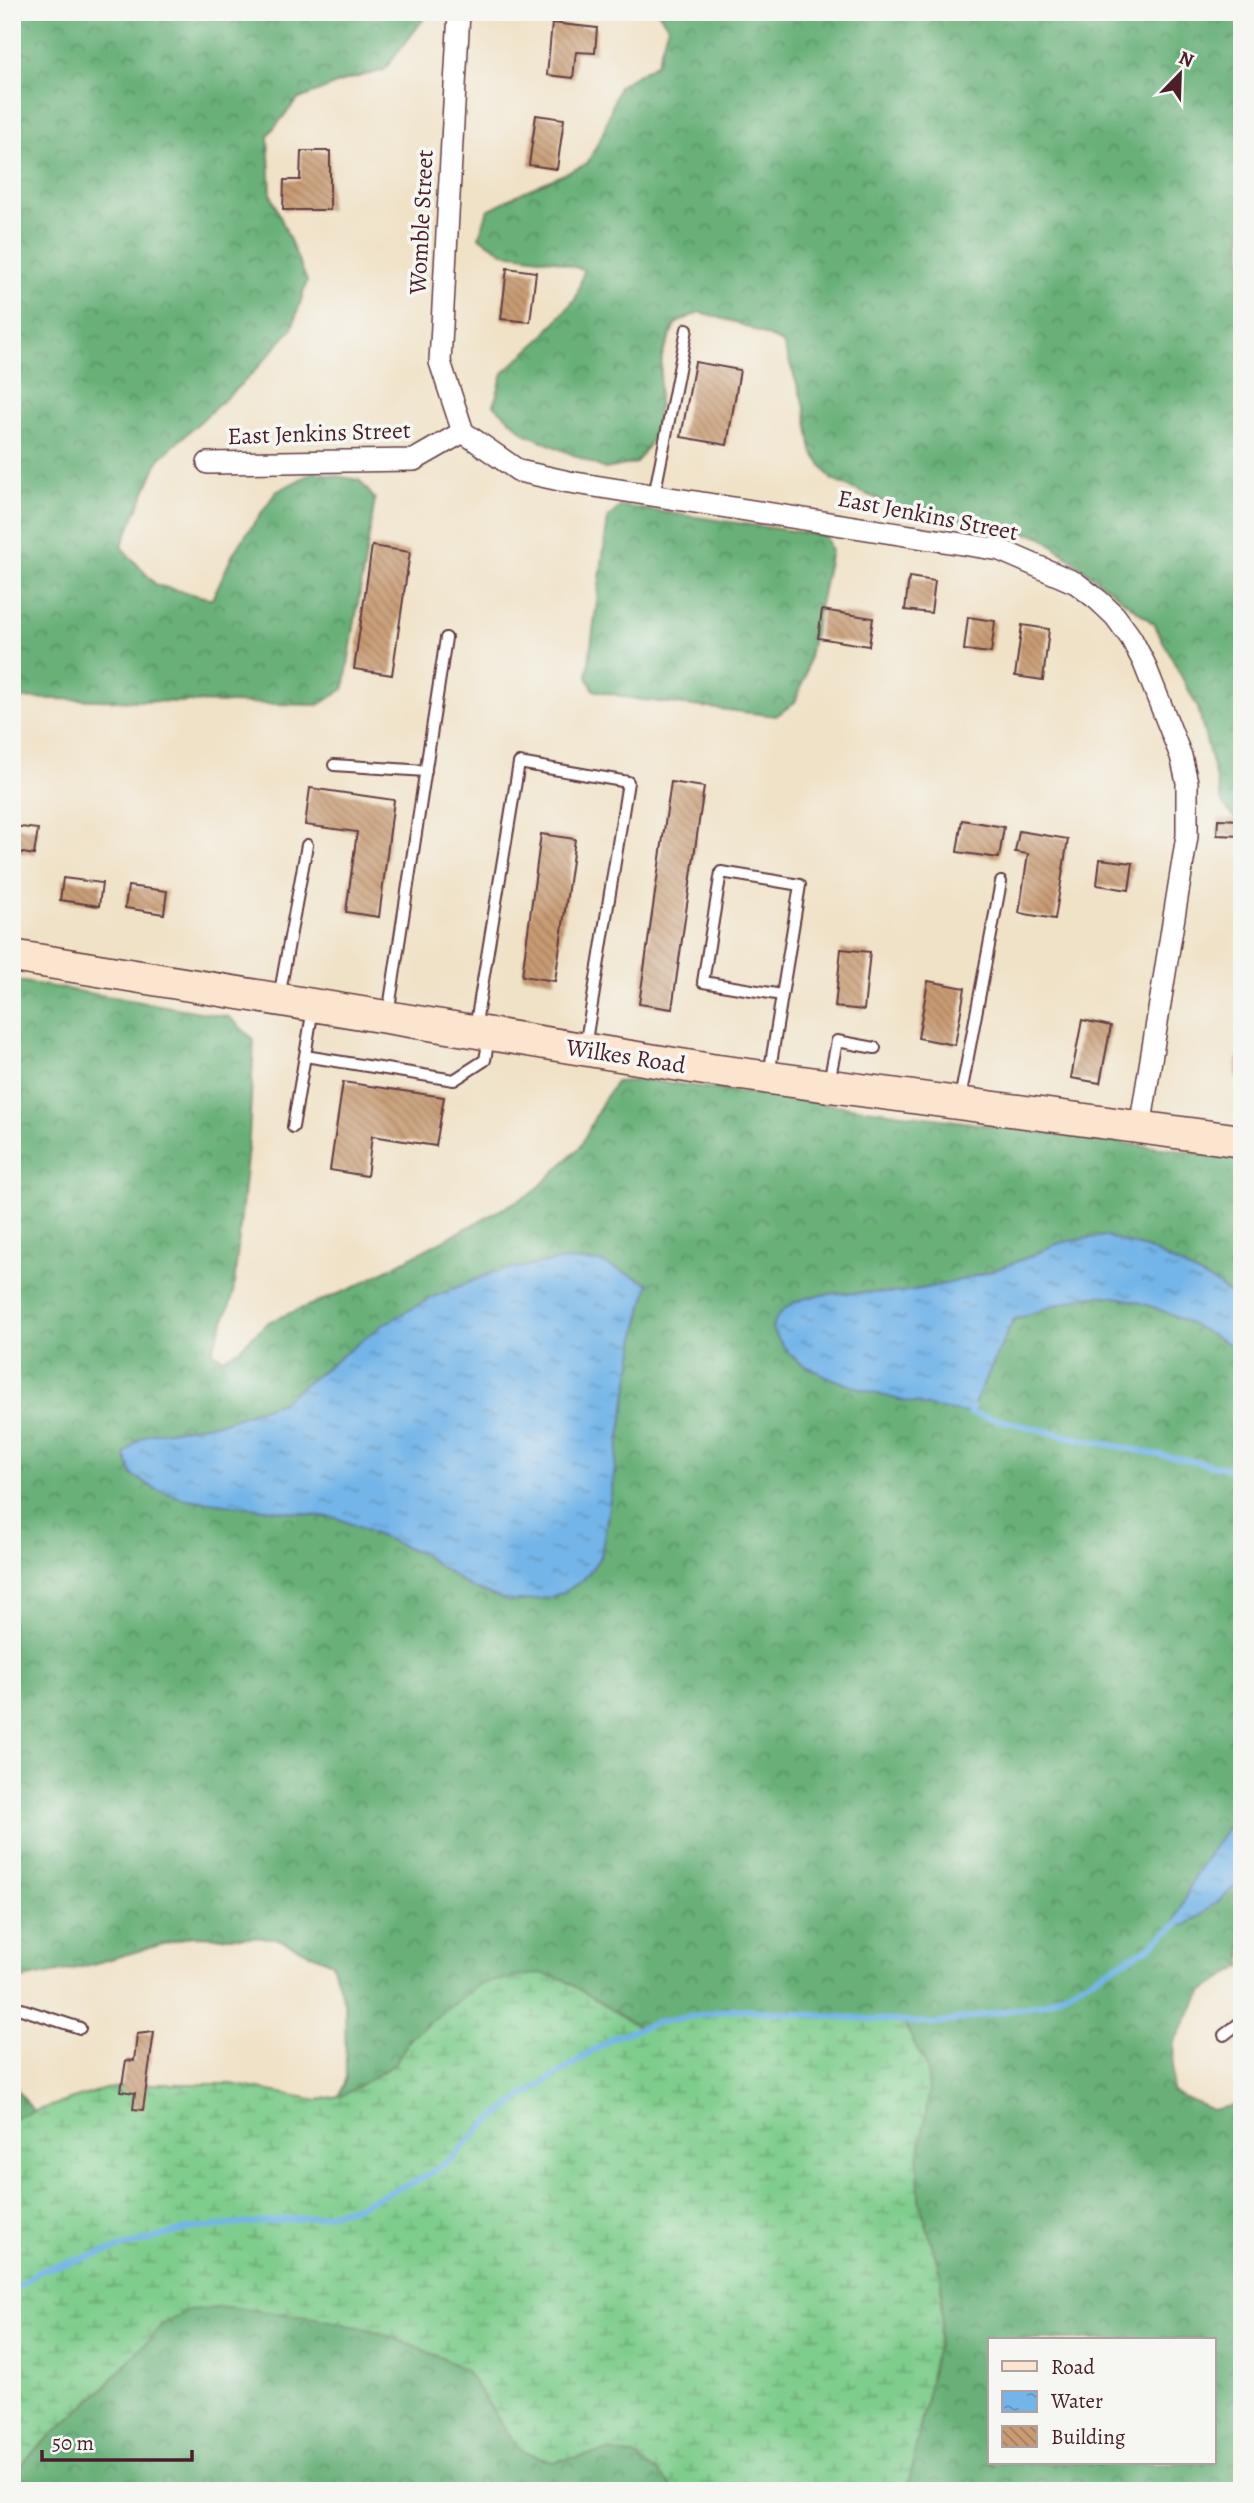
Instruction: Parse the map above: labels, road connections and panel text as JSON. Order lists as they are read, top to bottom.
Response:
{
  "streets": {
    "street": ["Womble Street", "East Jenkins Street", "Wilkes Road"]
  },
  "crossings": [
    ["Womble Street", "East Jenkins Street"],
    ["East Jenkins Street", "Wilkes Road"]
  ],
  "legend": ["Road", "Water", "Building"],
  "scale_bar": "50 m",
  "north": "top right"
}
